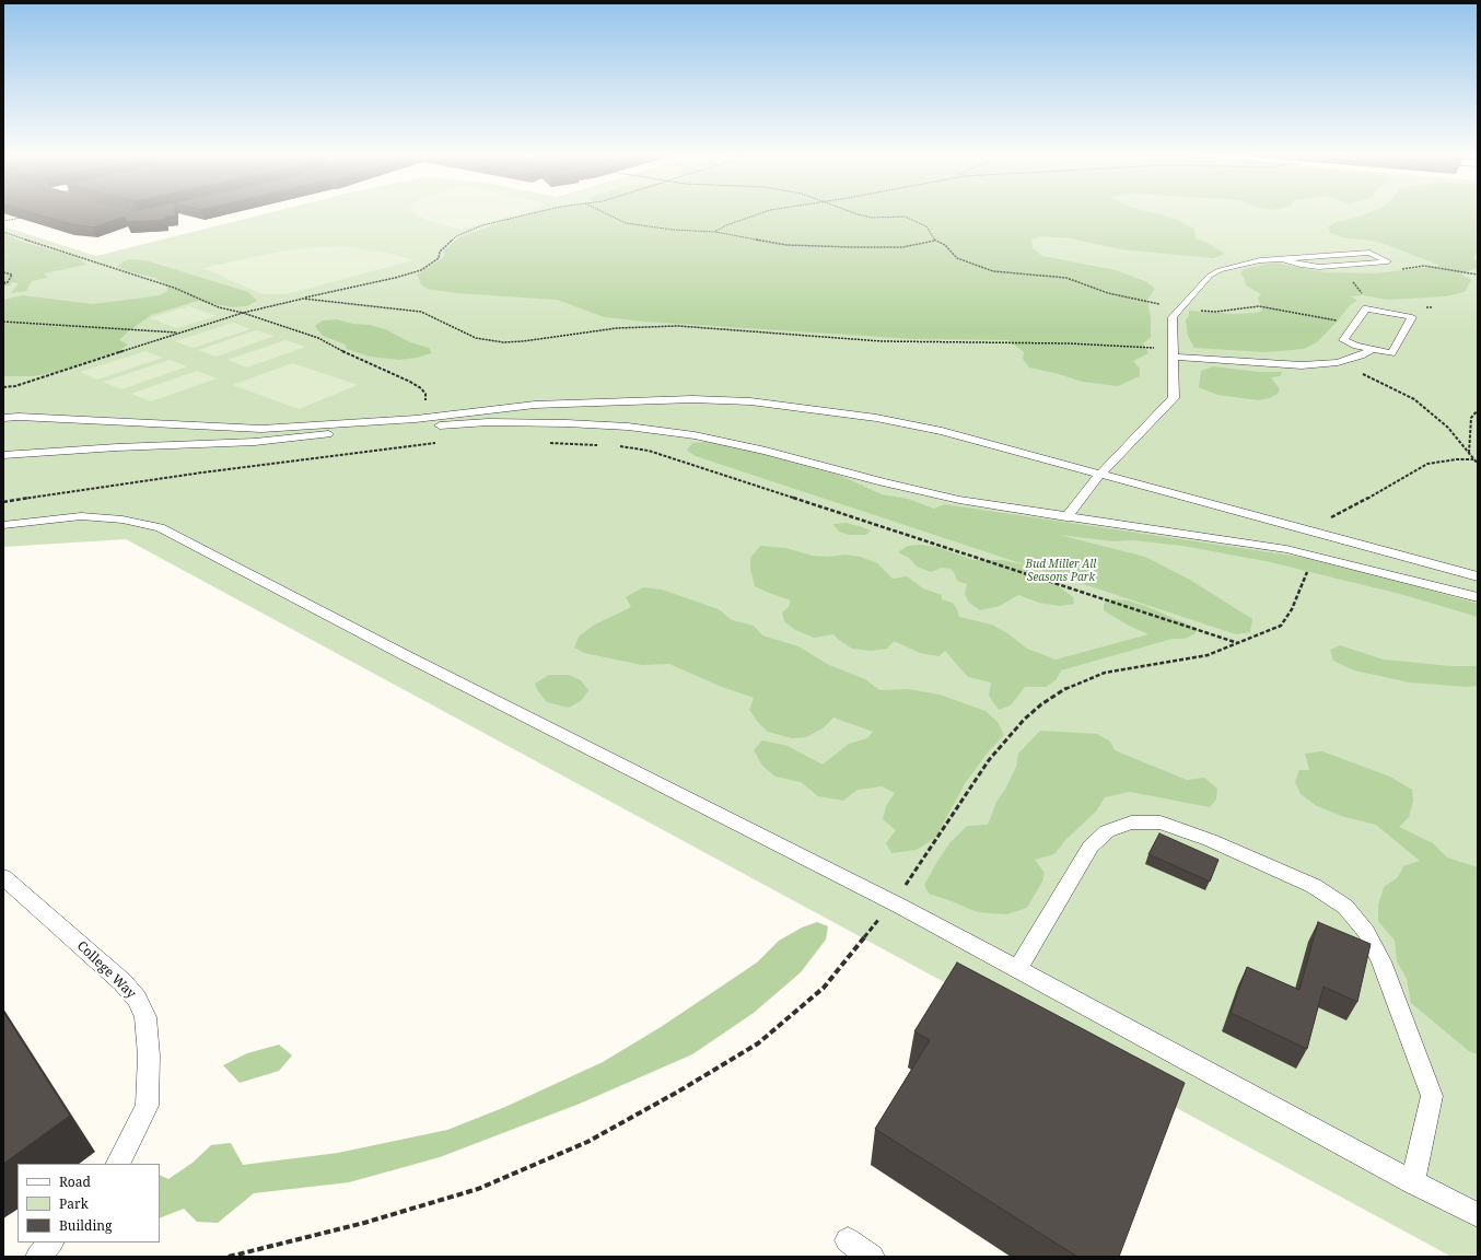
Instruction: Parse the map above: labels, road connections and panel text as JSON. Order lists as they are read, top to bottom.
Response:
{
  "streets": {
    "lane": ["College Way"]
  },
  "parks": ["Bud Miller All Seasons Park"],
  "legend": ["Road", "Park", "Building"]
}
